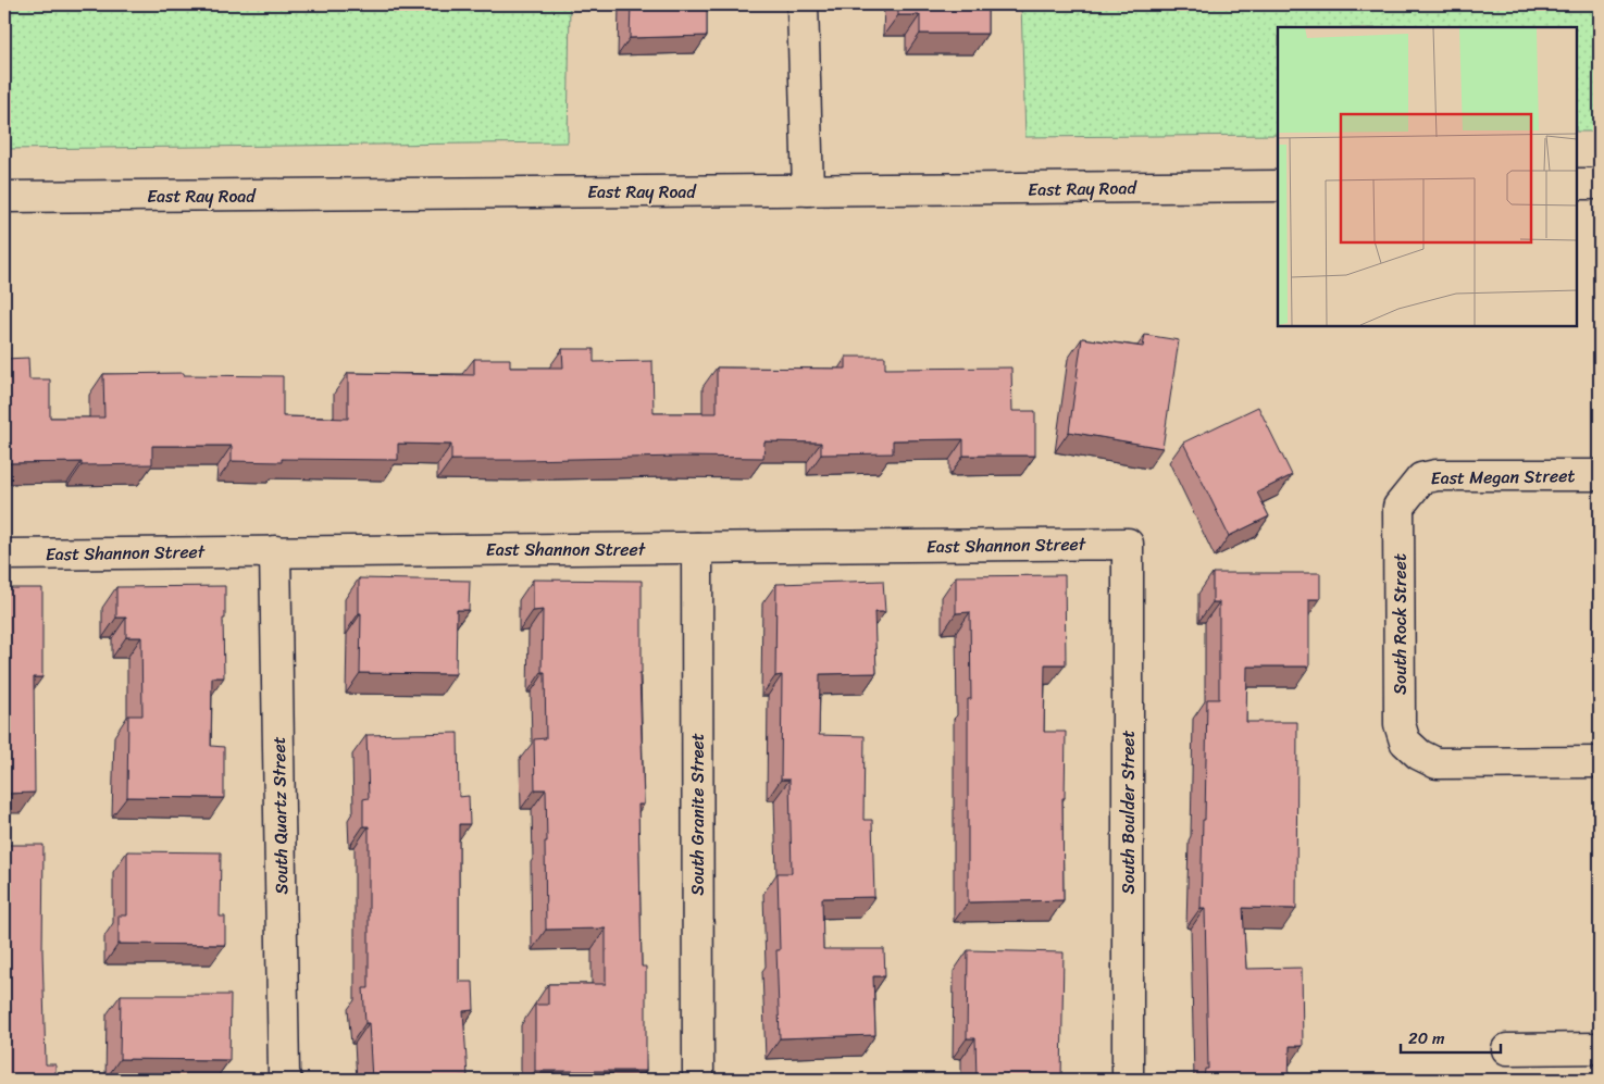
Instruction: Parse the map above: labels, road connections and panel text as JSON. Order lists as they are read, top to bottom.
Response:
{
  "streets": {
    "street": [
      "East Ray Road",
      "East Megan Street",
      "East Shannon Street",
      "South Rock Street",
      "South Boulder Street",
      "South Granite Street",
      "South Quartz Street"
    ]
  },
  "crossings": [
    ["East Megan Street", "South Rock Street"],
    ["East Shannon Street", "South Boulder Street"],
    ["East Shannon Street", "South Granite Street"],
    ["East Shannon Street", "South Quartz Street"]
  ],
  "scale_bar": "20 m"
}
